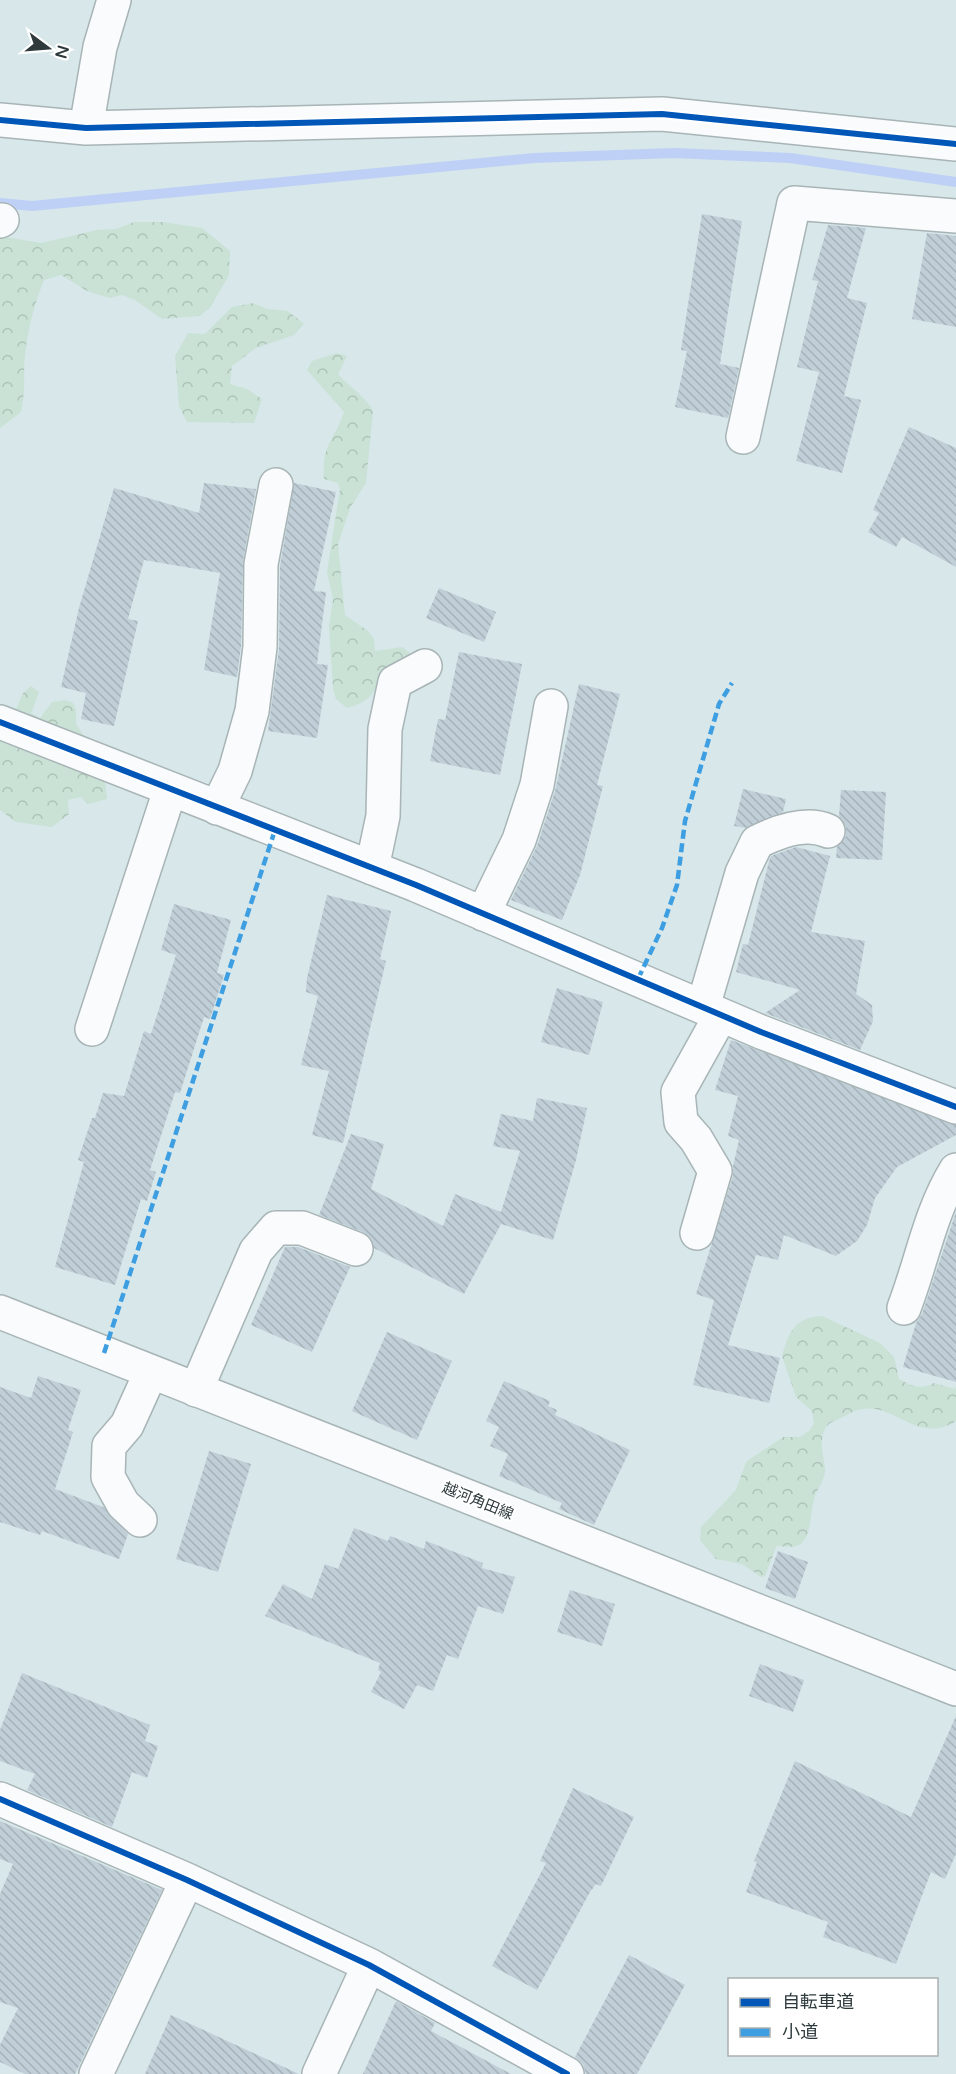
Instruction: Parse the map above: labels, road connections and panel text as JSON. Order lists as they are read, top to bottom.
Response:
{
  "streets": {
    "street": ["越河角田線"]
  },
  "legend": ["自転車道", "小道"],
  "north": "right"
}
